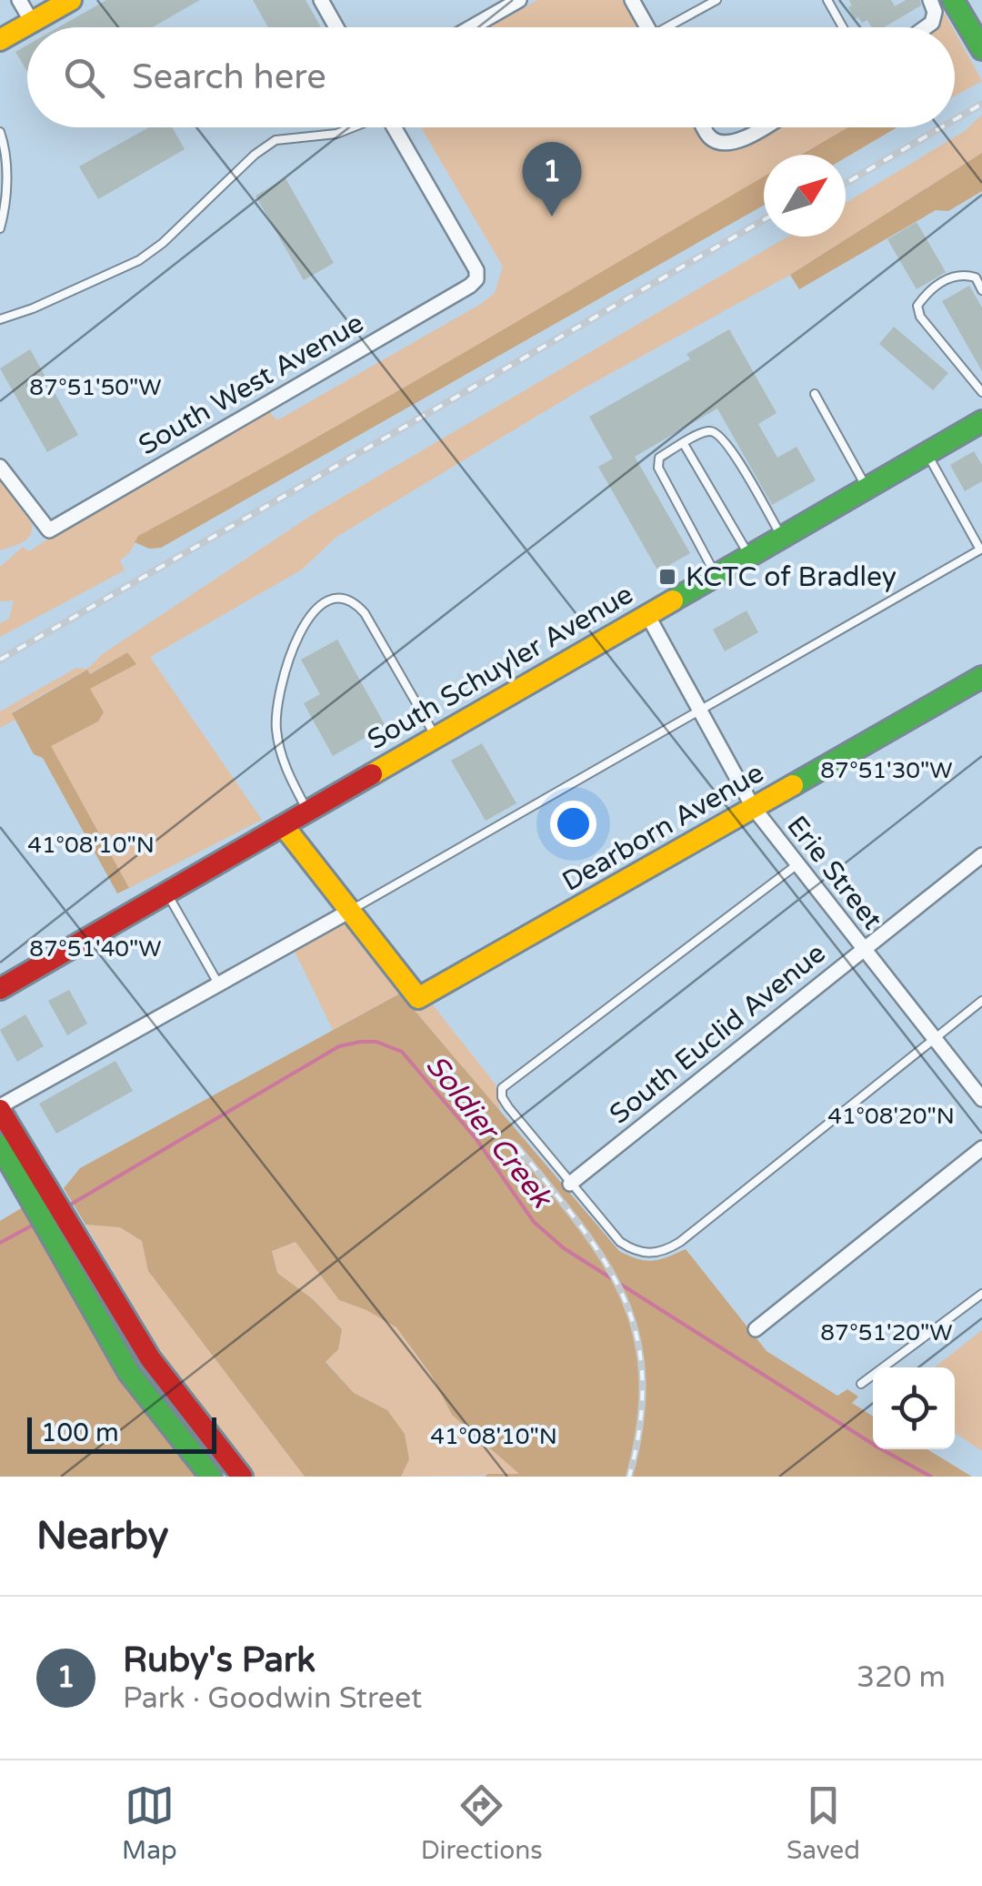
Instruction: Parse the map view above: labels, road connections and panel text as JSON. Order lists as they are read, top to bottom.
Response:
{
  "streets": {
    "main road": ["South Schuyler Avenue", "Dearborn Avenue"],
    "street": ["South West Avenue", "Erie Street", "South Euclid Avenue"]
  },
  "crossings": [
    ["South Schuyler Avenue", "Erie Street"],
    ["Dearborn Avenue", "Erie Street"],
    ["Erie Street", "South Euclid Avenue"]
  ],
  "water": ["Soldier Creek"],
  "places": {
    "transit": ["KCTC of Bradley"]
  },
  "scale_bar": "100 m",
  "north": "top right",
  "page": {
    "search": "Search here",
    "pins": "1",
    "scale": "100 m",
    "heading": "Nearby",
    "list": [
      {
        "mark": "1",
        "name": "Ruby's Park",
        "note": "Park · Goodwin Street",
        "value": "320 m"
      }
    ],
    "nav": ["Map", "Directions", "Saved"]
  },
  "coordinates": [
    "87°51'50\"W",
    "87°51'30\"W",
    "41°08'10\"N",
    "87°51'40\"W",
    "41°08'20\"N",
    "87°51'20\"W"
  ]
}
